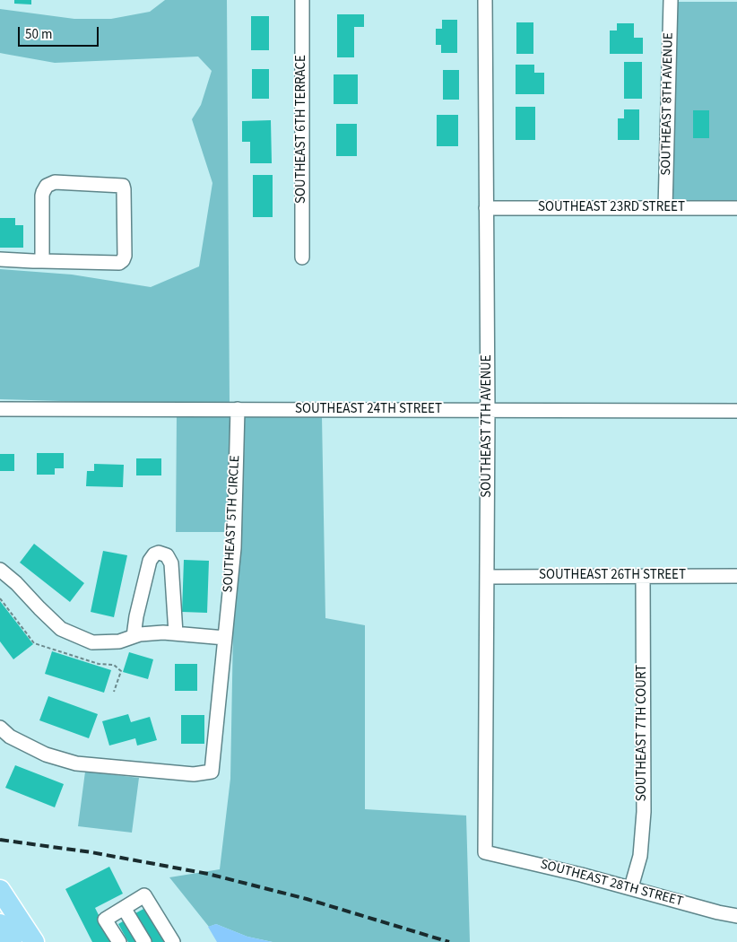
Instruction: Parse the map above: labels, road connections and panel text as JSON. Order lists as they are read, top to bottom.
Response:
{
  "streets": {
    "street": [
      "SOUTHEAST 8TH AVENUE",
      "SOUTHEAST 6TH TERRACE",
      "SOUTHEAST 23RD STREET",
      "SOUTHEAST 24TH STREET",
      "SOUTHEAST 7TH AVENUE",
      "SOUTHEAST 5TH CIRCLE",
      "SOUTHEAST 26TH STREET",
      "SOUTHEAST 7TH COURT",
      "SOUTHEAST 28TH STREET"
    ]
  },
  "crossings": [
    ["SOUTHEAST 8TH AVENUE", "SOUTHEAST 23RD STREET"],
    ["SOUTHEAST 23RD STREET", "SOUTHEAST 7TH AVENUE"],
    ["SOUTHEAST 24TH STREET", "SOUTHEAST 7TH AVENUE"],
    ["SOUTHEAST 24TH STREET", "SOUTHEAST 5TH CIRCLE"],
    ["SOUTHEAST 7TH AVENUE", "SOUTHEAST 26TH STREET"],
    ["SOUTHEAST 7TH AVENUE", "SOUTHEAST 28TH STREET"],
    ["SOUTHEAST 26TH STREET", "SOUTHEAST 7TH COURT"],
    ["SOUTHEAST 7TH COURT", "SOUTHEAST 28TH STREET"]
  ],
  "scale_bar": "50 m"
}
